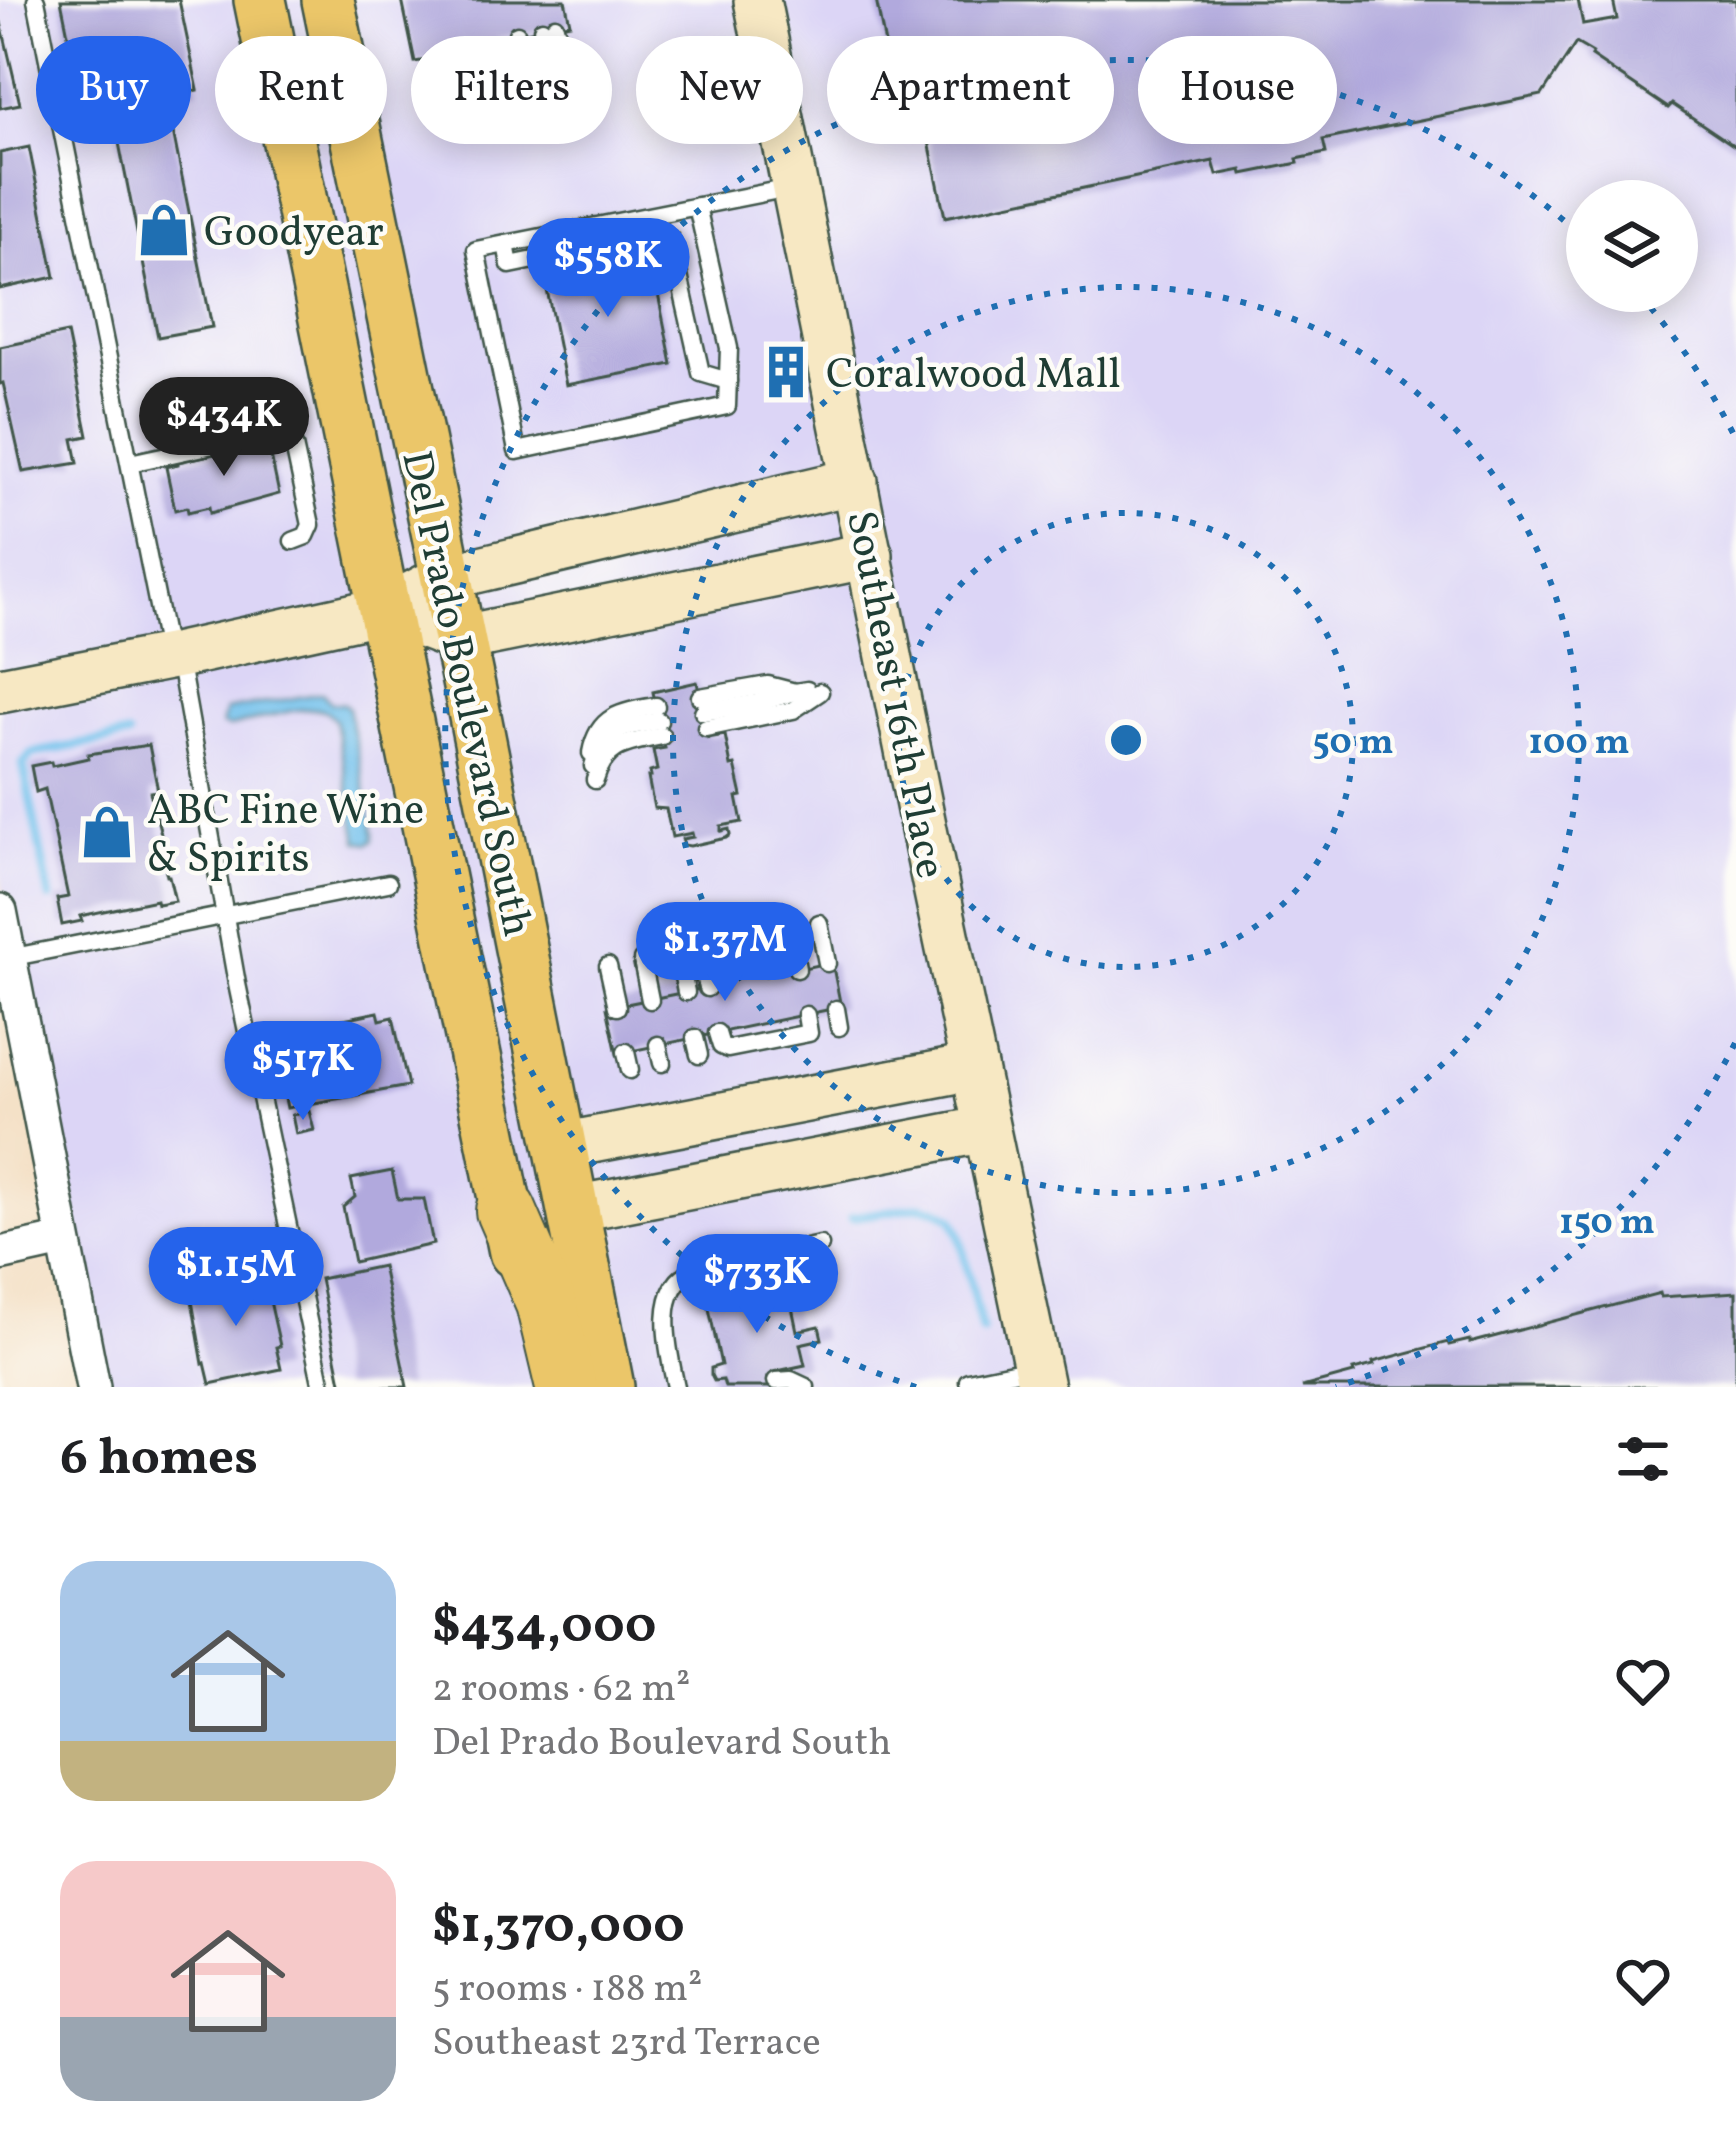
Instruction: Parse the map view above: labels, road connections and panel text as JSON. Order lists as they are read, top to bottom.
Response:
{
  "streets": {
    "main road": ["Del Prado Boulevard South"],
    "street": ["Southeast 16th Place"]
  },
  "places": {
    "shop": ["Goodyear", "ABC Fine Wine & Spirits"],
    "building": ["Coralwood Mall"]
  },
  "page": {
    "chip": [
      "Buy",
      "Rent",
      "Filters",
      "New",
      "Apartment",
      "House"
    ],
    "price": [
      "$558K",
      "$434K",
      "$1.37M",
      "$517K",
      "$1.15M",
      "$733K"
    ],
    "heading": "6 homes",
    "list": [
      {
        "name": "$434,000",
        "note": "2 rooms · 62 m² · Del Prado Boulevard South"
      },
      {
        "name": "$1,370,000",
        "note": "5 rooms · 188 m² · Southeast 23rd Terrace"
      }
    ]
  },
  "rings": ["50 m", "100 m", "150 m"]
}
